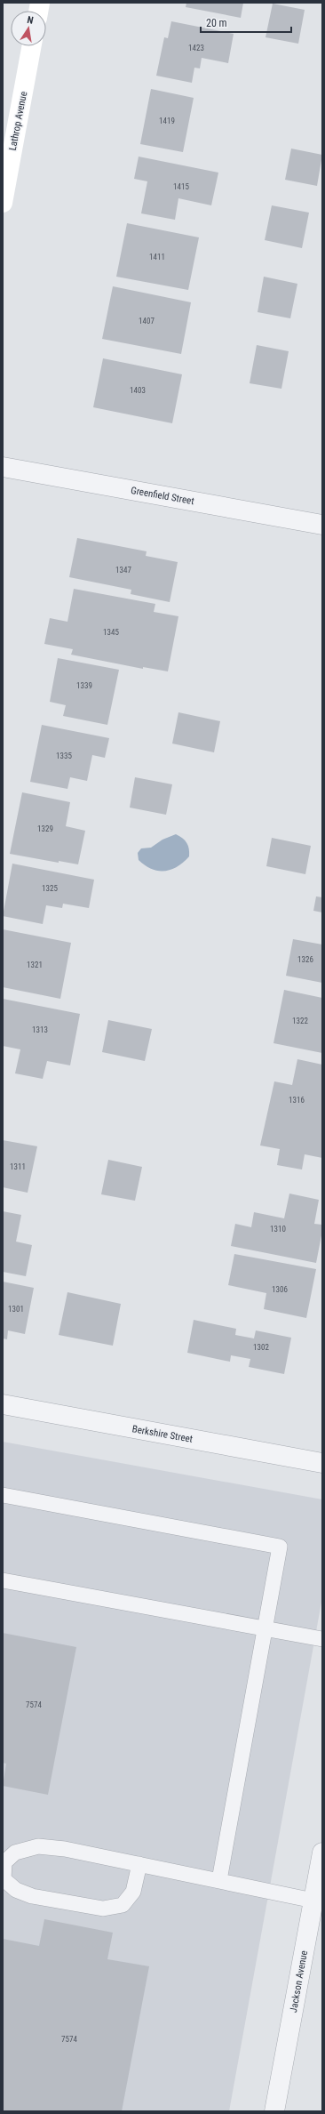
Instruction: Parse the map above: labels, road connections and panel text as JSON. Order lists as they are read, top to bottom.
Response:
{
  "streets": {
    "street": [
      "Lathrop Avenue",
      "Greenfield Street",
      "Berkshire Street",
      "Jackson Avenue"
    ]
  },
  "house_numbers": [
    "1423",
    "1419",
    "1415",
    "1411",
    "1407",
    "1403",
    "1347",
    "1345",
    "1339",
    "1335",
    "1329",
    "1325",
    "1326",
    "1321",
    "1322",
    "1313",
    "1316",
    "1311",
    "1310",
    "1306",
    "1301",
    "1302",
    "7574",
    "7574"
  ],
  "scale_bar": "20 m",
  "north": "top"
}
